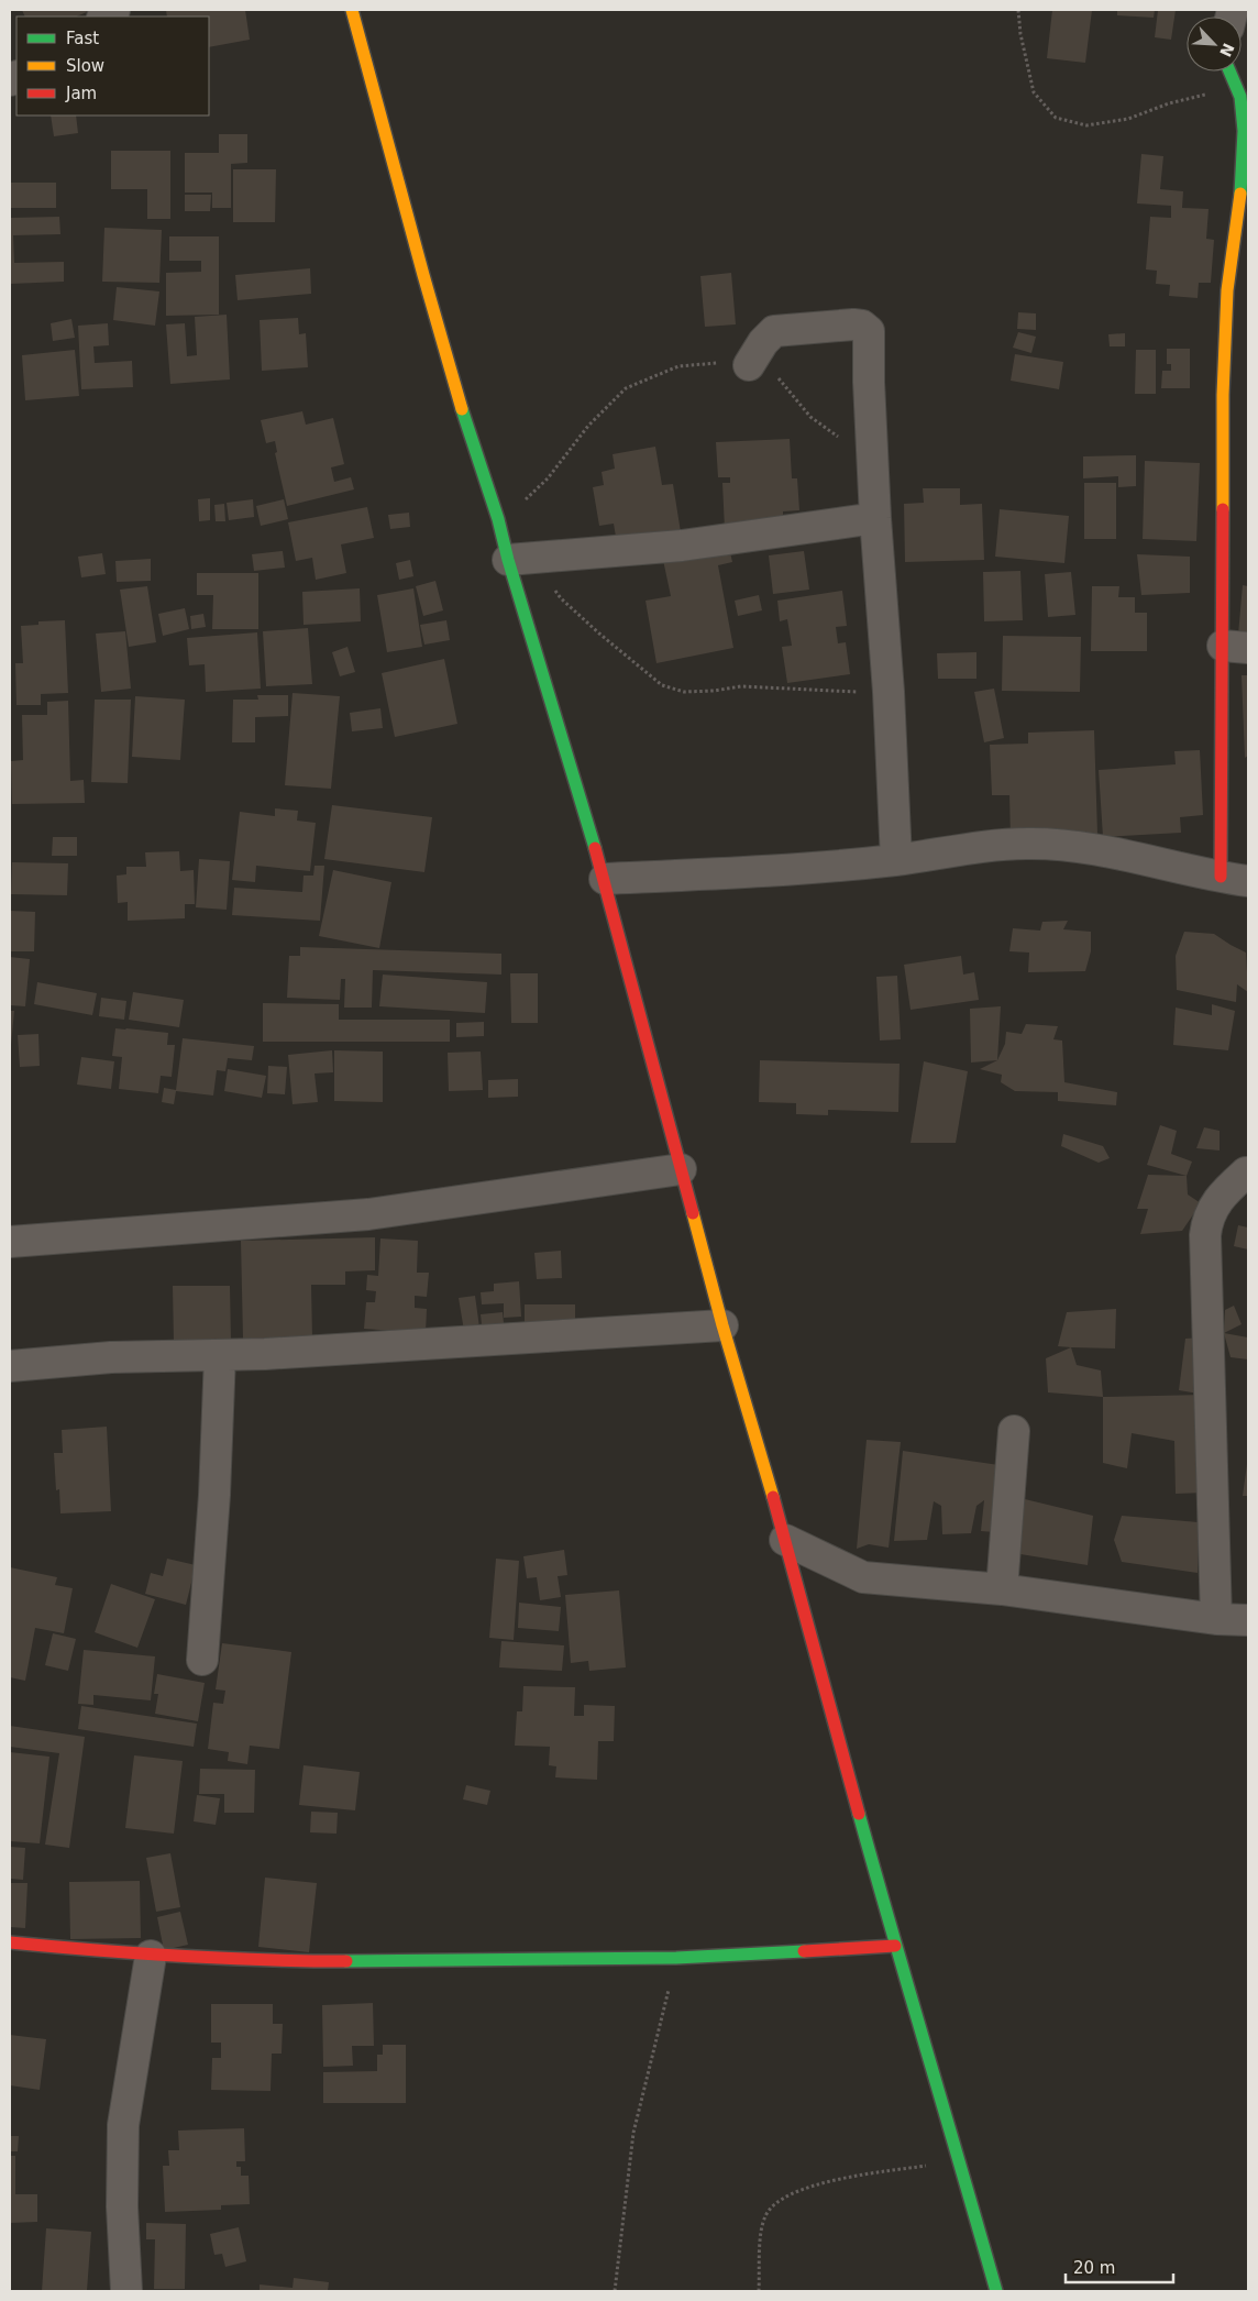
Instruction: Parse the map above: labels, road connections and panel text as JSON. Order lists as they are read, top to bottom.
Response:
{
  "legend": ["Fast", "Slow", "Jam"],
  "scale_bar": "20 m",
  "north": "bottom right"
}
